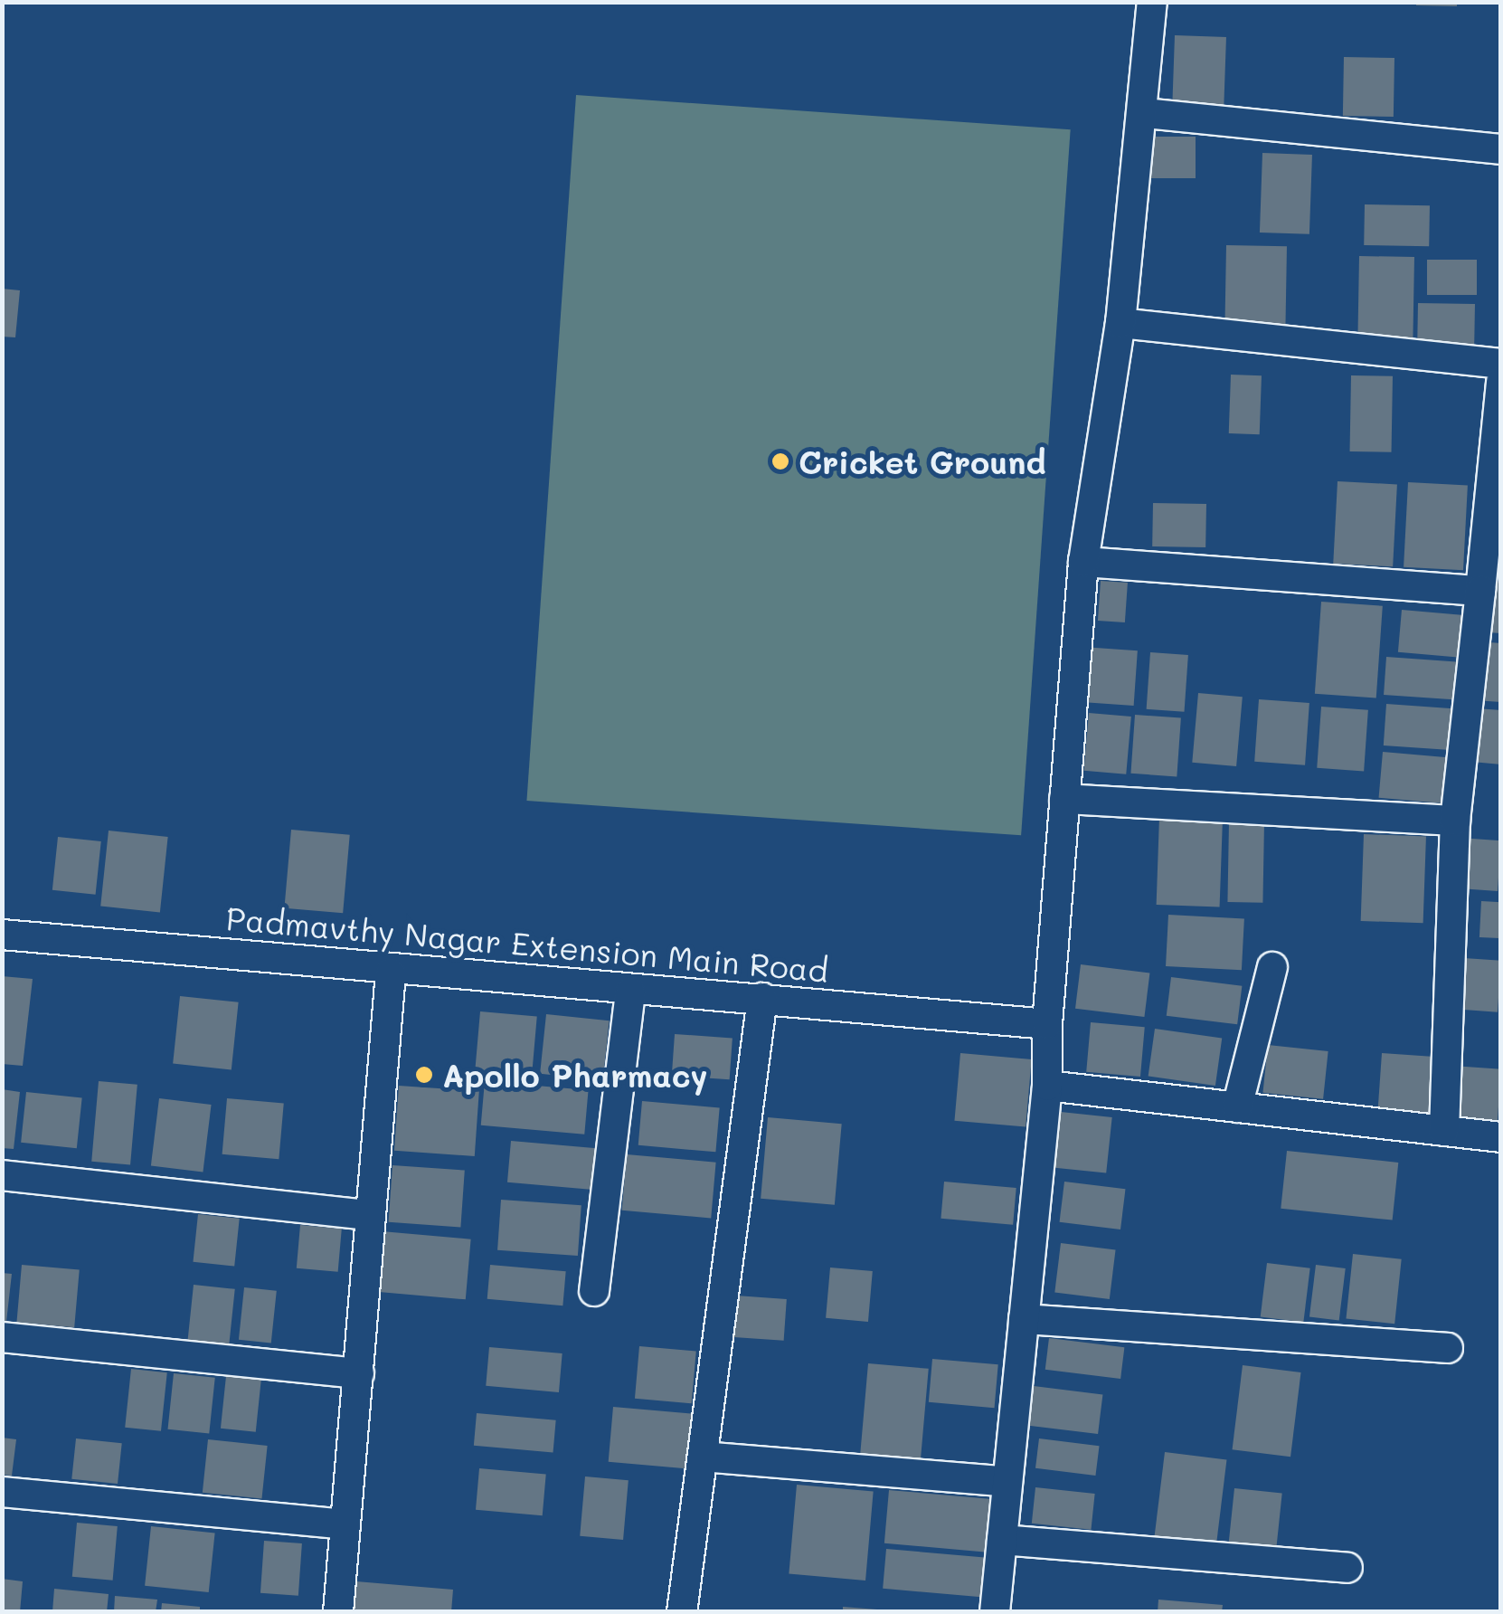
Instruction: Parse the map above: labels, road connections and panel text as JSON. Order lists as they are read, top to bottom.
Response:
{
  "streets": {
    "street": ["Padmavthy Nagar Extension Main Road"]
  },
  "places": ["Cricket Ground", "Apollo Pharmacy"]
}
